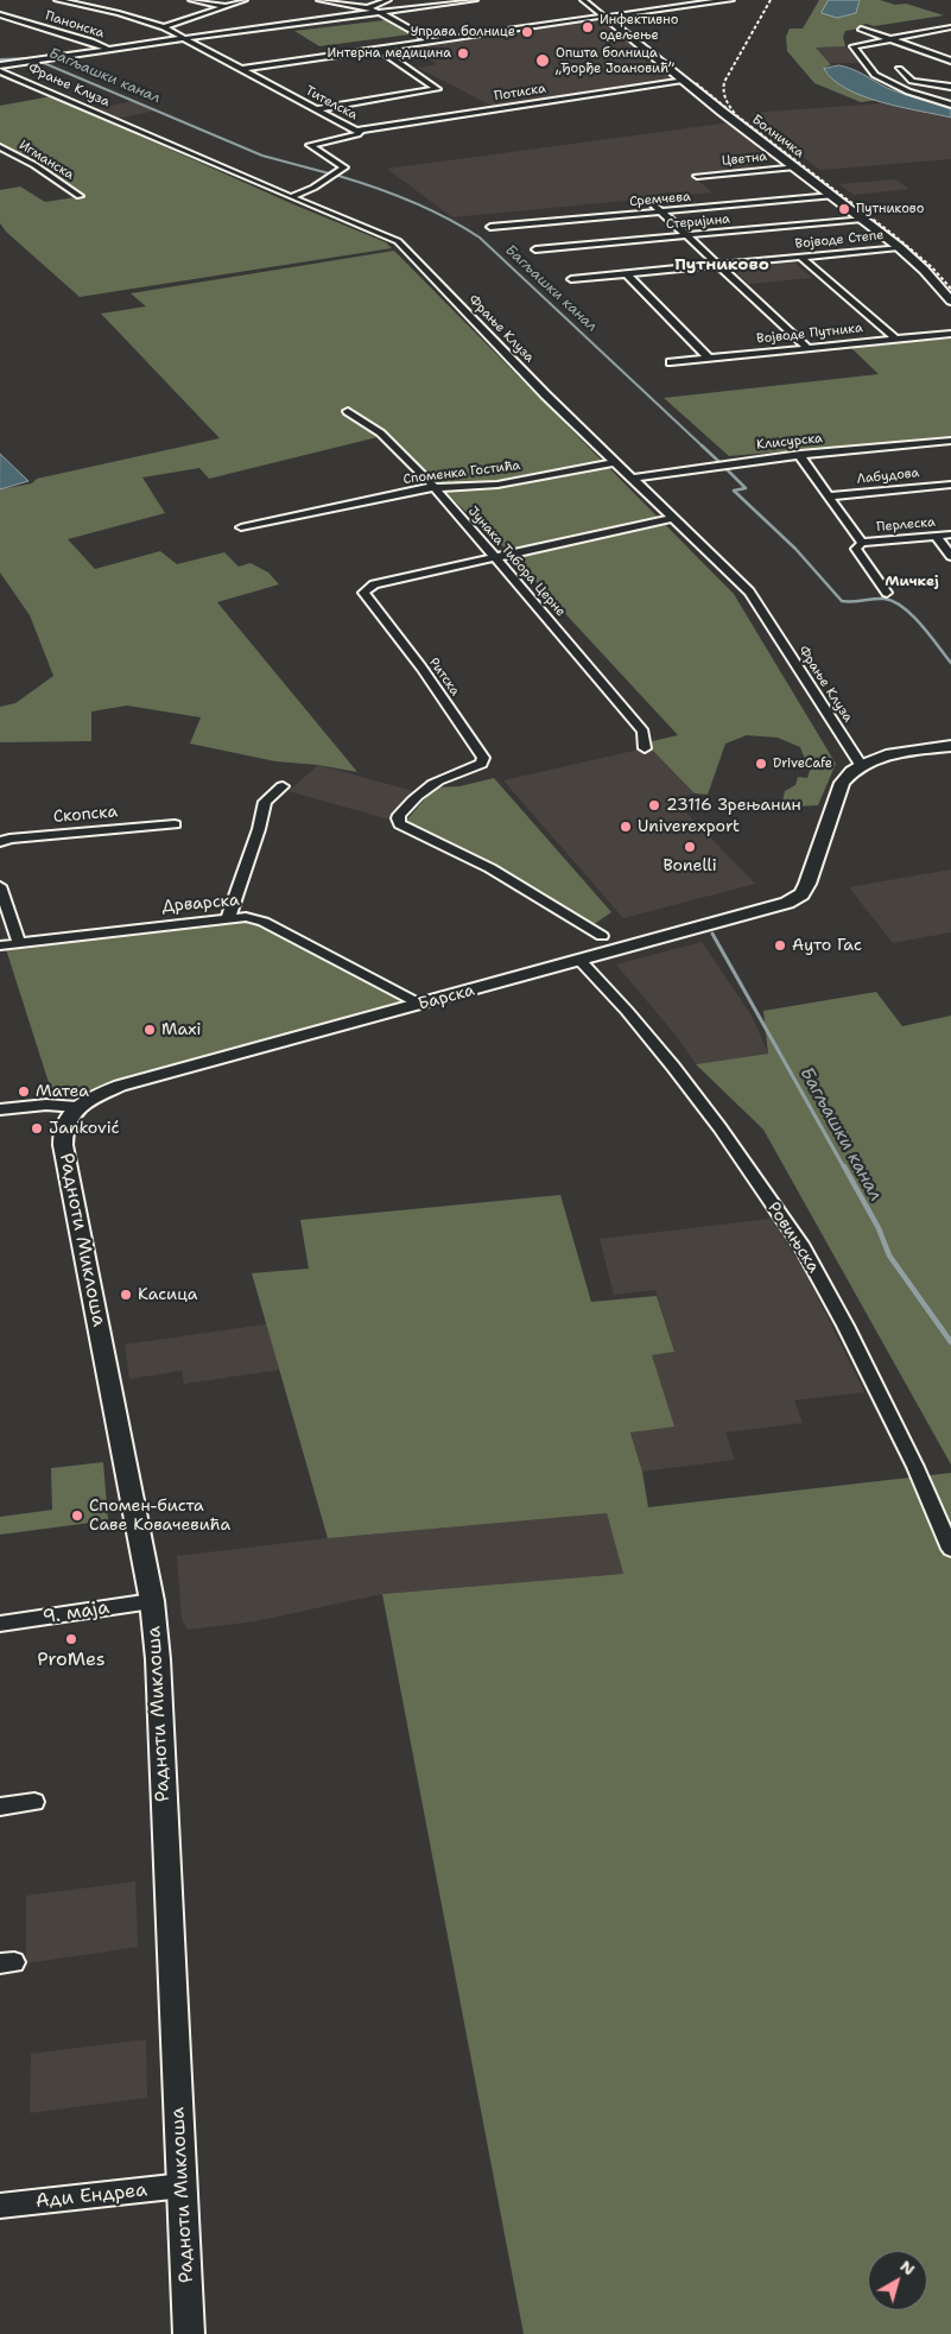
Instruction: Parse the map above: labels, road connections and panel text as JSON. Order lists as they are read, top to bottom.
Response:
{
  "streets": {
    "street": [
      "Панонска",
      "Фрање Клуза",
      "Потиска",
      "Тителска",
      "Болничка",
      "Цветна",
      "Игманска",
      "Сремчева",
      "Стеријина",
      "Војводе Степе",
      "Војводе Путника",
      "Клисурска",
      "Споменка Гостића",
      "Лабудова",
      "Перлеска",
      "Јунака Тибора Церне",
      "Ритска",
      "Скопска",
      "Дрварска",
      "Барска",
      "Ровињска",
      "Радноти Миклоша",
      "9. маја",
      "Ади Ендреа"
    ]
  },
  "crossings": [
    ["Панонска", "Фрање Клуза"],
    ["Фрање Клуза", "Тителска"],
    ["Фрање Клуза", "Клисурска"],
    ["Фрање Клуза", "Споменка Гостића"],
    ["Фрање Клуза", "Ритска"],
    ["Фрање Клуза", "Барска"],
    ["Потиска", "Тителска"],
    ["Потиска", "Болничка"],
    ["Болничка", "Цветна"],
    ["Болничка", "Сремчева"],
    ["Болничка", "Стеријина"],
    ["Болничка", "Војводе Степе"],
    ["Споменка Гостића", "Јунака Тибора Церне"],
    ["Јунака Тибора Церне", "Ритска"],
    ["Дрварска", "Барска"],
    ["Барска", "Ровињска"],
    ["Барска", "Радноти Миклоша"],
    ["Радноти Миклоша", "9. маја"],
    ["Радноти Миклоша", "Ади Ендреа"]
  ],
  "districts": ["Путниково", "Мичкеј"],
  "water": ["Багљашки канал"],
  "places": [
    "Инфективно одељење",
    "Управа болнице",
    "Интерна медицина",
    "Општа болница „Ђорђе Јоановић”",
    "Путниково",
    "DriveCafe",
    "23116 Зрењанин",
    "Univerexport",
    "Bonelli",
    "Ауто Гас",
    "Maxi",
    "Матеа",
    "Janković",
    "Касица",
    "Спомен-биста Саве Ковачевића",
    "ProMes"
  ],
  "north": "top right"
}
